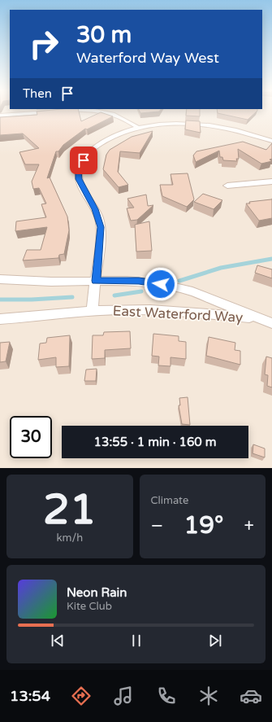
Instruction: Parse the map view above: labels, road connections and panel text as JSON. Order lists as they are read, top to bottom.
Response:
{
  "streets": {
    "street": ["East Waterford Way"]
  },
  "page": {
    "turn": ["30 m", "Waterford Way West"],
    "then": "Then",
    "limit": "30",
    "trip": "13:55 · 1 min · 160 m",
    "tile": [
      ["21", "km/h"],
      "Climate"
    ],
    "heat": ["−", "19°", "+"],
    "song": ["Neon Rain", "Kite Club"],
    "tabs": "13:54"
  }
}
